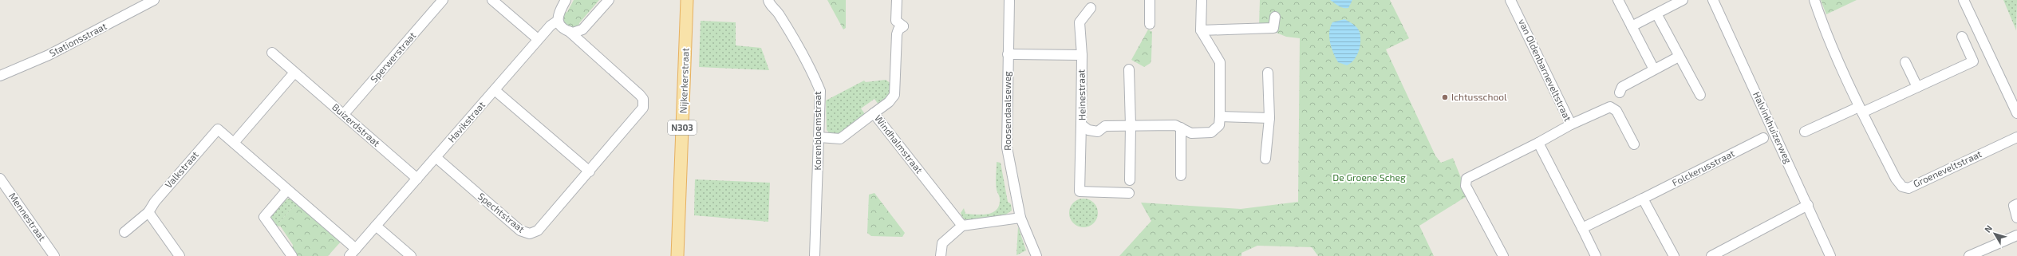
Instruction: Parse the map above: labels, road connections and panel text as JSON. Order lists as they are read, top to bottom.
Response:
{
  "streets": {
    "main road": ["Nijkerkerstraat", "N303"],
    "street": [
      "Stationsstraat",
      "Sperwerstraat",
      "van Oldenbarneveltstraat",
      "Heinestraat",
      "Roosendaalseweg",
      "Havikstraat",
      "Buizerdstraat",
      "Halvinkhuizerweg",
      "Korenbloemstraat",
      "Windhalmstraat",
      "Folckerusstraat",
      "Groeneveltstraat",
      "Valkstraat",
      "Spechtstraat",
      "Mennestraat"
    ]
  },
  "crossings": [
    ["Sperwerstraat", "Buizerdstraat"],
    ["Havikstraat", "Buizerdstraat"],
    ["Havikstraat", "Spechtstraat"],
    ["Korenbloemstraat", "Windhalmstraat"]
  ],
  "parks": ["De Groene Scheg"],
  "places": ["Ichtusschool"],
  "north": "top left"
}
